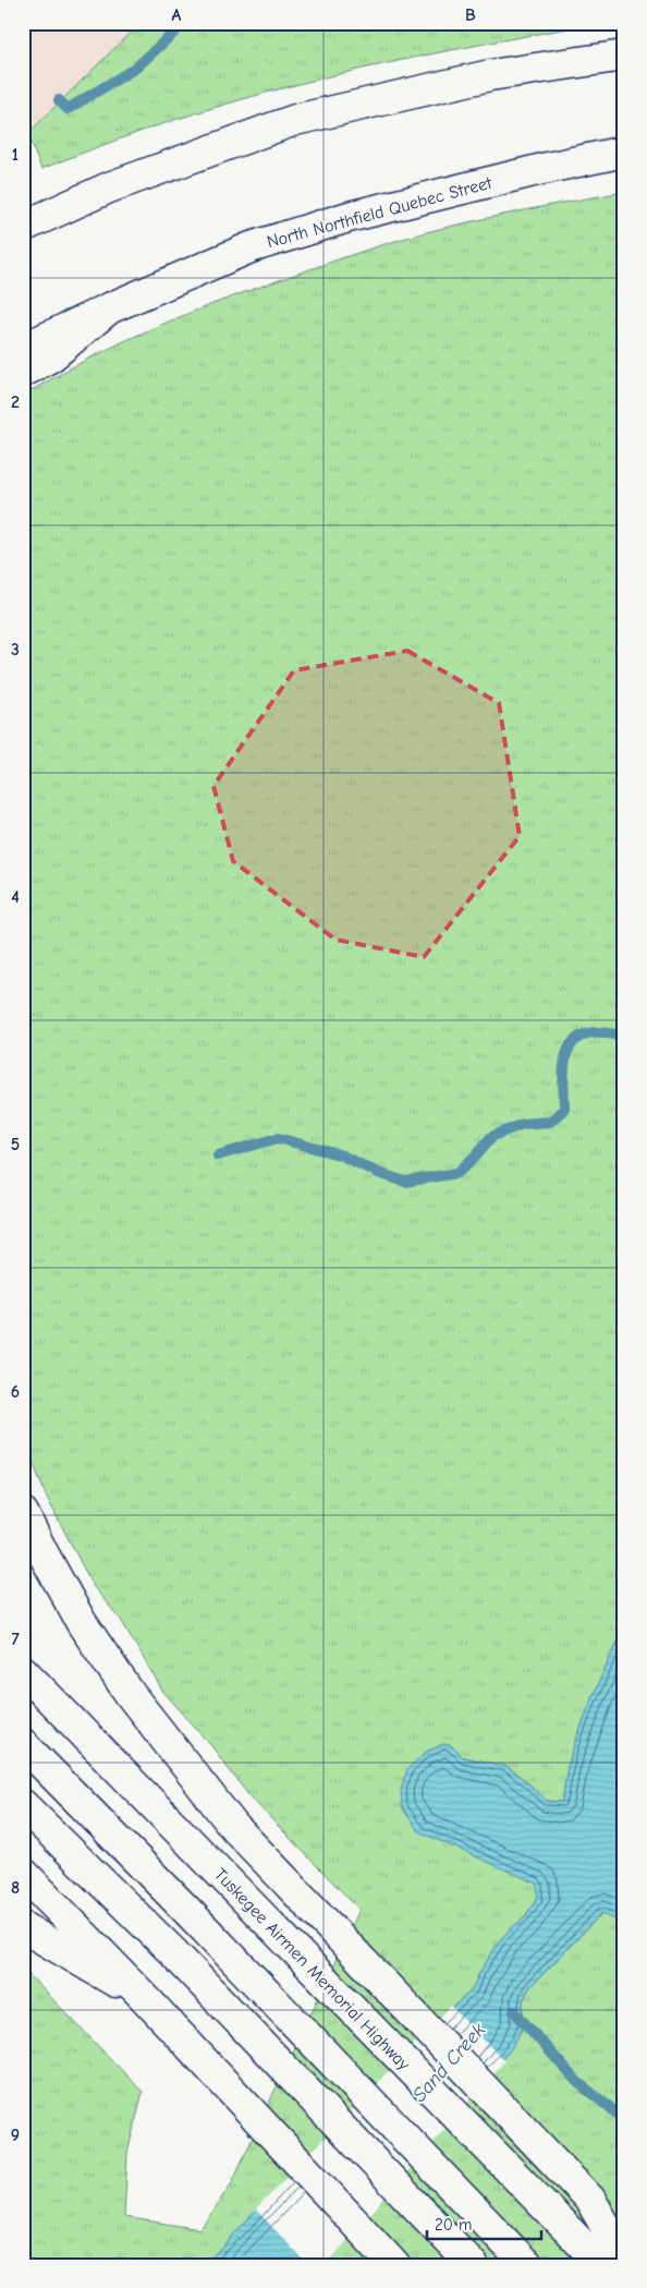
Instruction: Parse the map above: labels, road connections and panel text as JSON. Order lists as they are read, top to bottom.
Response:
{
  "streets": {
    "main road": ["North Northfield Quebec Street", "Tuskegee Airmen Memorial Highway"]
  },
  "water": ["Sand Creek"],
  "scale_bar": "20 m",
  "grid": {
    "columns": ["A", "B"],
    "rows": [
      "1",
      "2",
      "3",
      "4",
      "5",
      "6",
      "7",
      "8",
      "9"
    ]
  }
}
